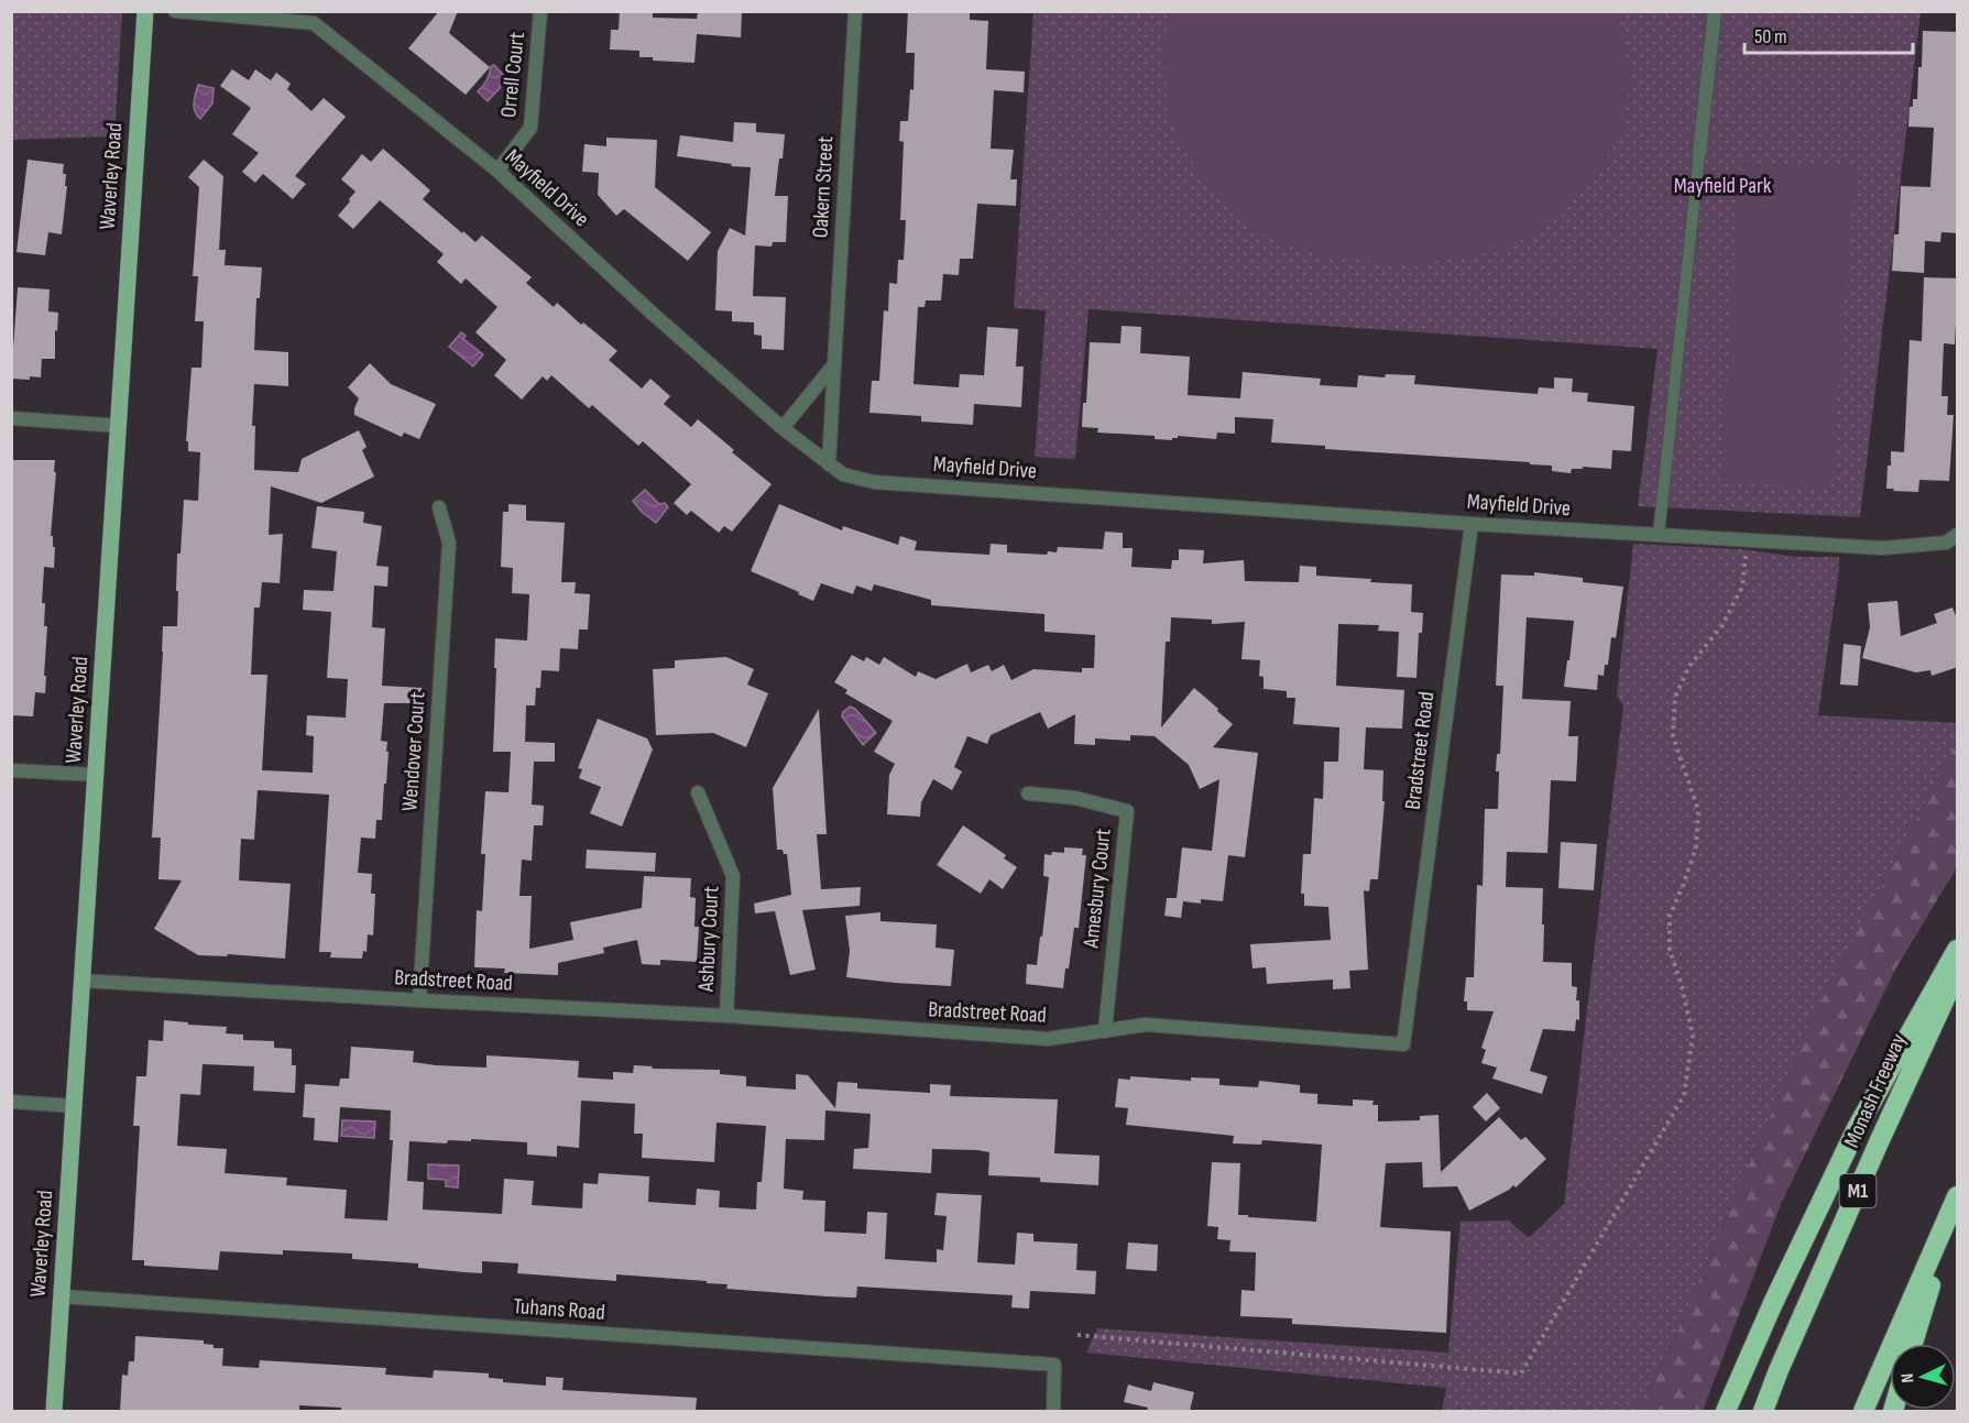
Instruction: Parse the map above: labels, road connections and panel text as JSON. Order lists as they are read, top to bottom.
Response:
{
  "streets": {
    "highway": ["Monash Freeway", "M1"],
    "main road": ["Waverley Road"],
    "street": [
      "Orrell Court",
      "Oakern Street",
      "Mayfield Drive",
      "Bradstreet Road",
      "Wendover Court",
      "Amesbury Court",
      "Ashbury Court",
      "Tuhans Road"
    ]
  },
  "crossings": [
    ["Orrell Court", "Mayfield Drive"],
    ["Waverley Road", "Bradstreet Road"],
    ["Waverley Road", "Tuhans Road"],
    ["Oakern Street", "Mayfield Drive"],
    ["Mayfield Drive", "Bradstreet Road"],
    ["Bradstreet Road", "Wendover Court"],
    ["Bradstreet Road", "Amesbury Court"],
    ["Bradstreet Road", "Ashbury Court"]
  ],
  "parks": ["Mayfield Park"],
  "scale_bar": "50 m",
  "north": "left"
}
